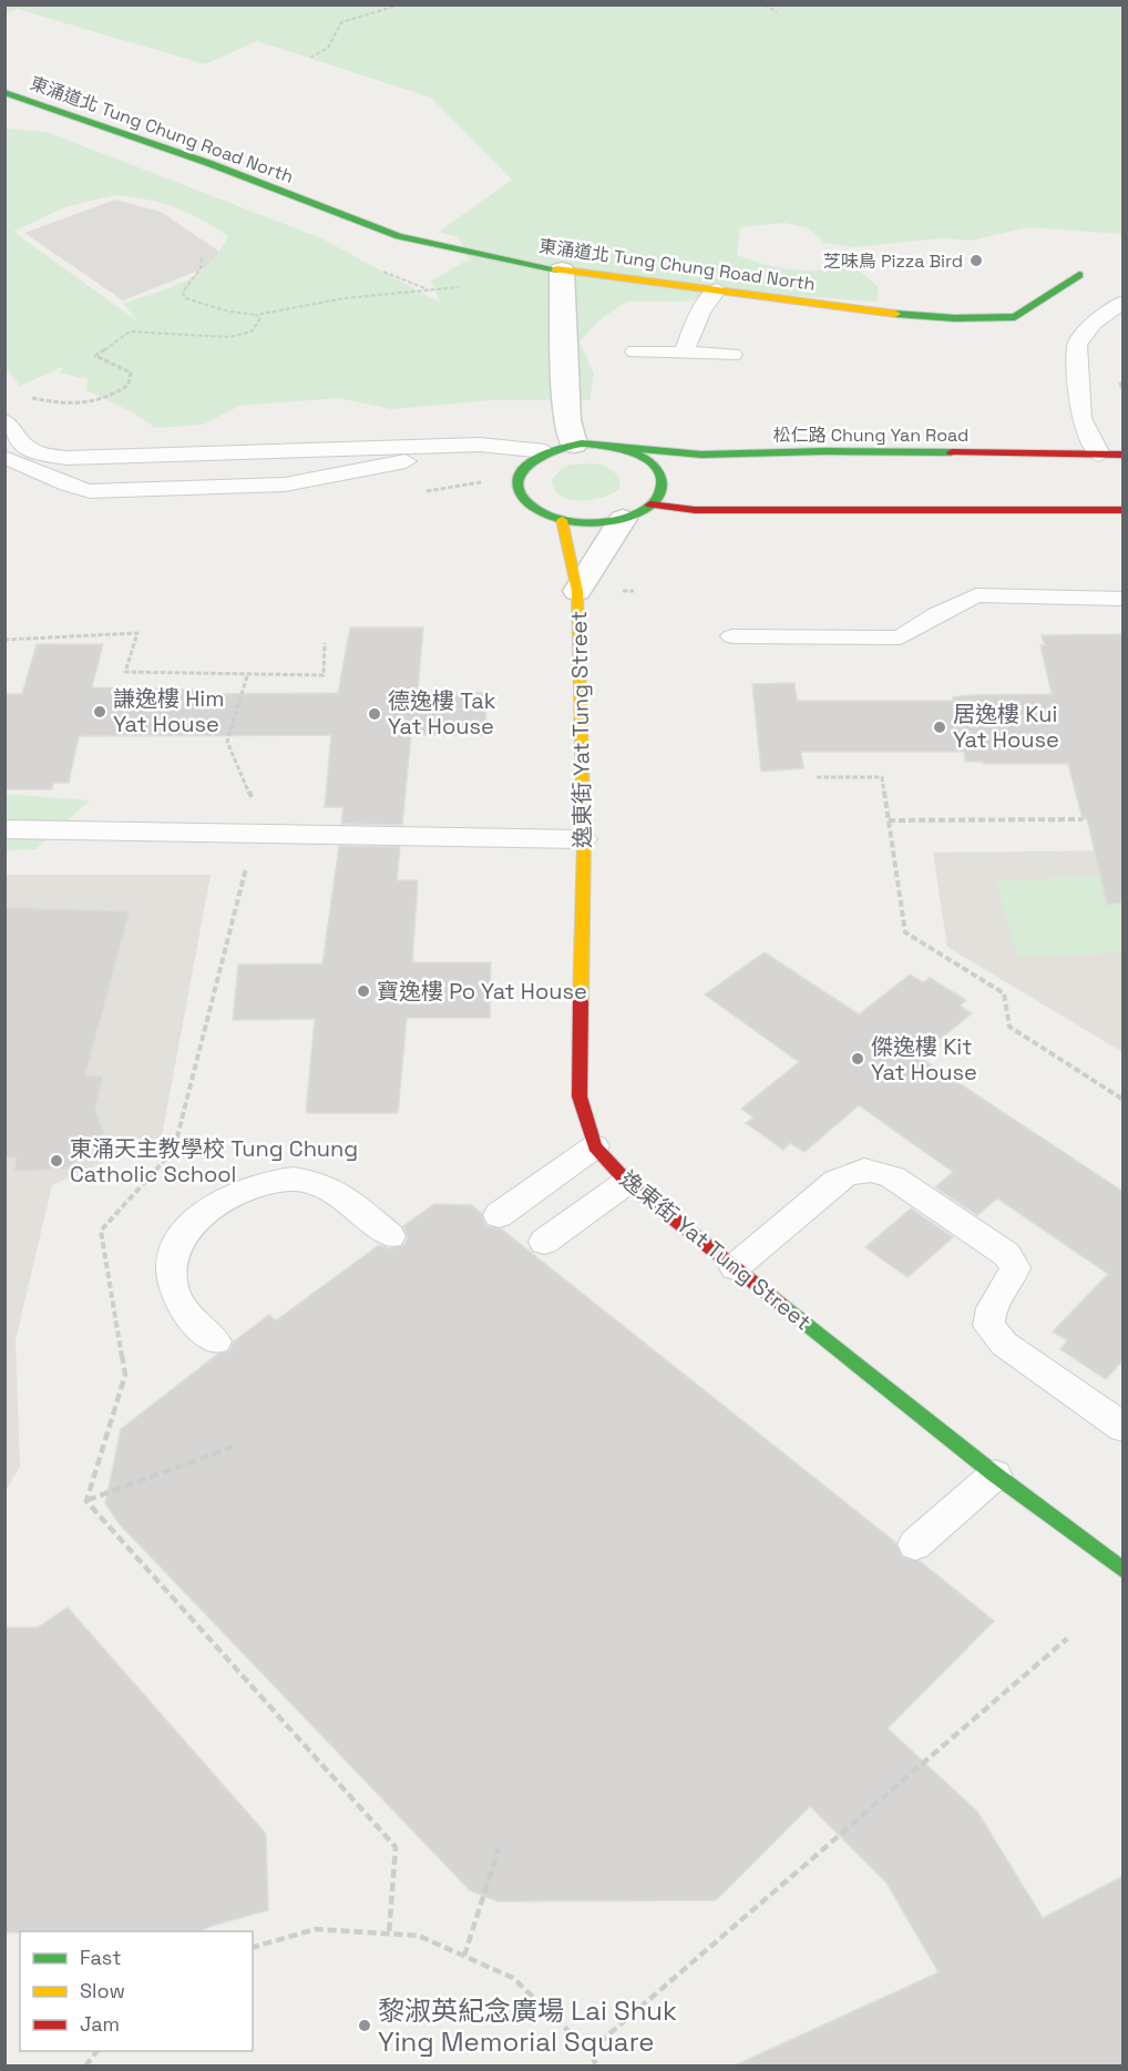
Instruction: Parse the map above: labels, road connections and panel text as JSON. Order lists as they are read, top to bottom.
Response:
{
  "streets": {
    "street": ["東涌道北 Tung Chung Road North", "松仁路 Chung Yan Road", "逸東街 Yat Tung Street"]
  },
  "crossings": [
    ["松仁路 Chung Yan Road", "逸東街 Yat Tung Street"]
  ],
  "places": [
    "芝味鳥 Pizza Bird",
    "謙逸樓 Him Yat House",
    "德逸樓 Tak Yat House",
    "居逸樓 Kui Yat House",
    "寶逸樓 Po Yat House",
    "傑逸樓 Kit Yat House",
    "東涌天主教學校 Tung Chung Catholic School",
    "黎淑英紀念廣場 Lai Shuk Ying Memorial Square"
  ],
  "legend": ["Fast", "Slow", "Jam"]
}
